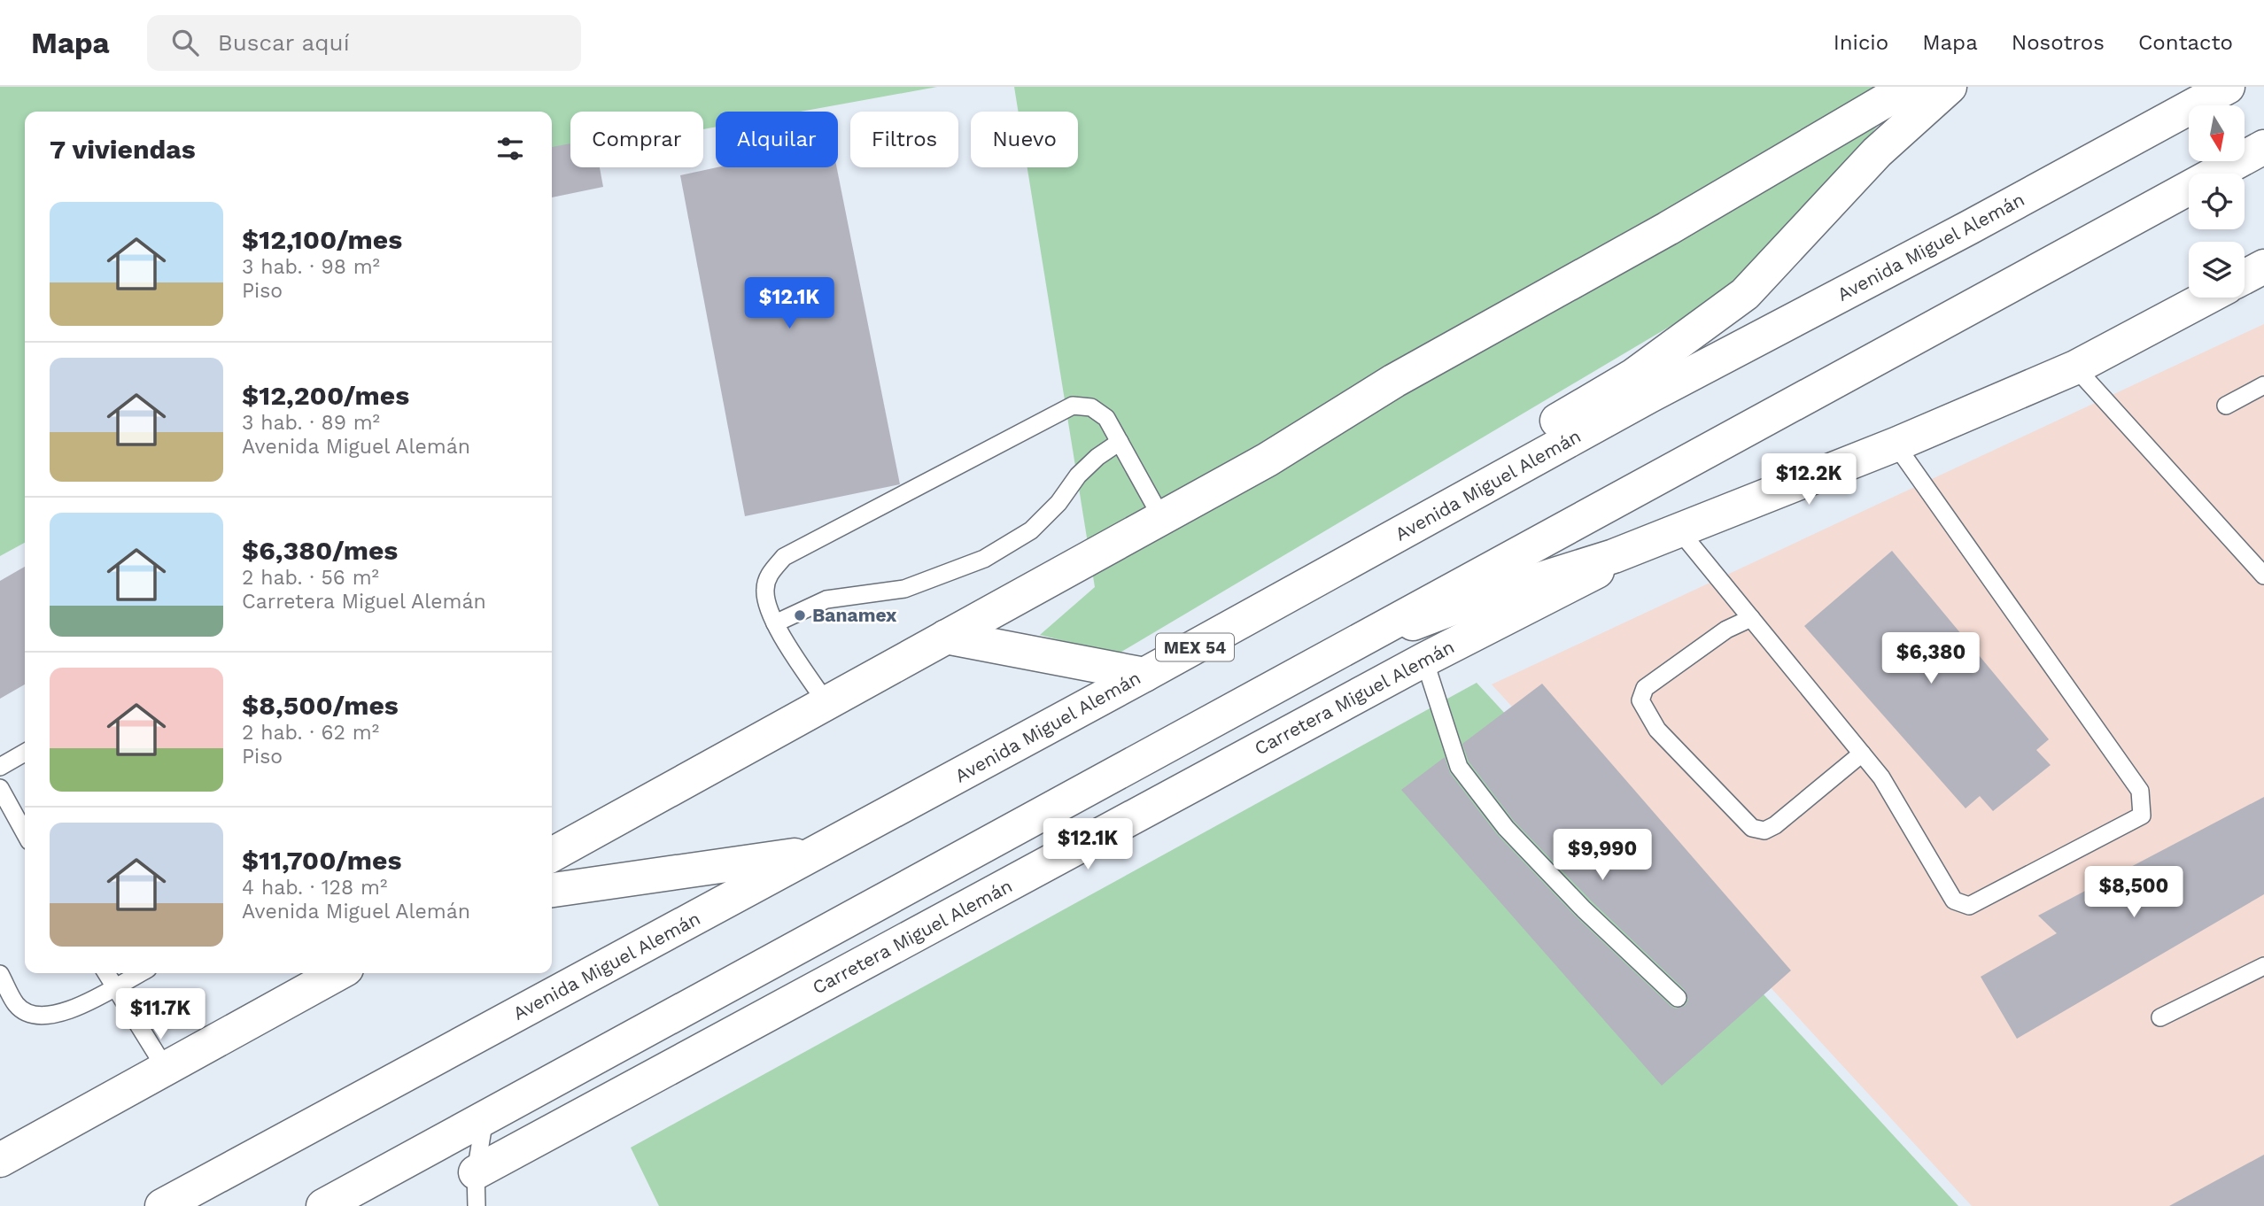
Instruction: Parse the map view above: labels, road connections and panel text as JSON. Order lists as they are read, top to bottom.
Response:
{
  "streets": {
    "main road": ["Avenida Miguel Alemán", "MEX 54", "Carretera Miguel Alemán"]
  },
  "places": ["Banamex"],
  "north": "bottom",
  "page": {
    "header": "Mapa",
    "search": "Buscar aquí",
    "nav": [
      "Inicio",
      "Mapa",
      "Nosotros",
      "Contacto"
    ],
    "chip": [
      "Comprar",
      "Alquilar",
      "Filtros",
      "Nuevo"
    ],
    "heading": "7 viviendas",
    "list": [
      {
        "name": "$12,100/mes",
        "note": "3 hab. · 98 m² · Piso"
      },
      {
        "name": "$12,200/mes",
        "note": "3 hab. · 89 m² · Avenida Miguel Alemán"
      },
      {
        "name": "$6,380/mes",
        "note": "2 hab. · 56 m² · Carretera Miguel Alemán"
      },
      {
        "name": "$8,500/mes",
        "note": "2 hab. · 62 m² · Piso"
      },
      {
        "name": "$11,700/mes",
        "note": "4 hab. · 128 m² · Avenida Miguel Alemán"
      }
    ],
    "price": [
      "$12.1K",
      "$12.2K",
      "$6,380",
      "$12.1K",
      "$9,990",
      "$8,500",
      "$11.7K"
    ]
  }
}
